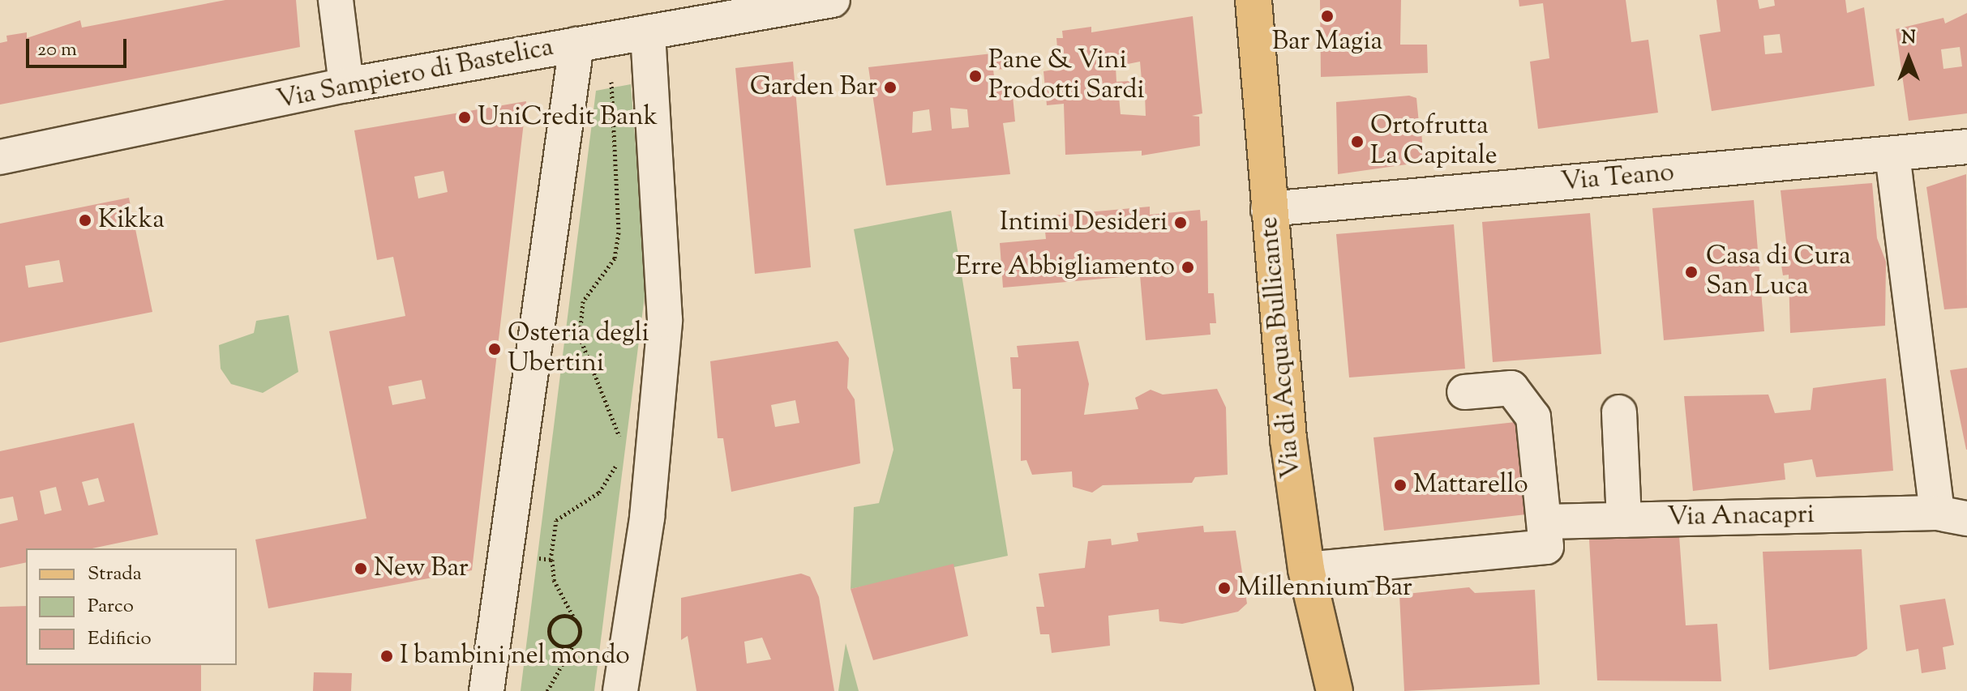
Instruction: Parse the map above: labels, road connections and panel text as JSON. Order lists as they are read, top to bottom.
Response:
{
  "streets": {
    "main road": ["Via di Acqua Bullicante"],
    "street": ["Via Sampiero di Bastelica", "Via Teano", "Via Anacapri"]
  },
  "crossings": [
    ["Via Teano", "Via di Acqua Bullicante"],
    ["Via Teano", "Via Anacapri"]
  ],
  "places": [
    "Bar Magia",
    "Pane & Vini Prodotti Sardi",
    "Garden Bar",
    "UniCredit Bank",
    "Ortofrutta La Capitale",
    "Kikka",
    "Intimi Desideri",
    "Erre Abbigliamento",
    "Casa di Cura San Luca",
    "Osteria degli Ubertini",
    "Mattarello",
    "New Bar",
    "Millennium Bar",
    "I bambini nel mondo"
  ],
  "legend": ["Strada", "Parco", "Edificio"],
  "scale_bar": "20 m",
  "north": "top"
}
